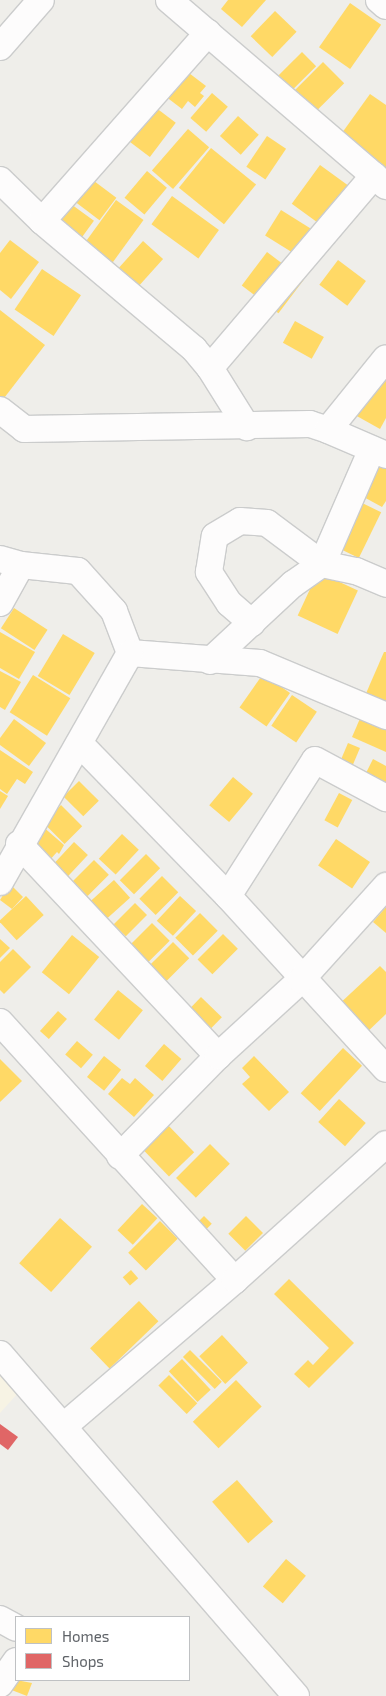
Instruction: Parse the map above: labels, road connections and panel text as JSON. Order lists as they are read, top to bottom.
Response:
{
  "legend": ["Homes", "Shops"]
}
